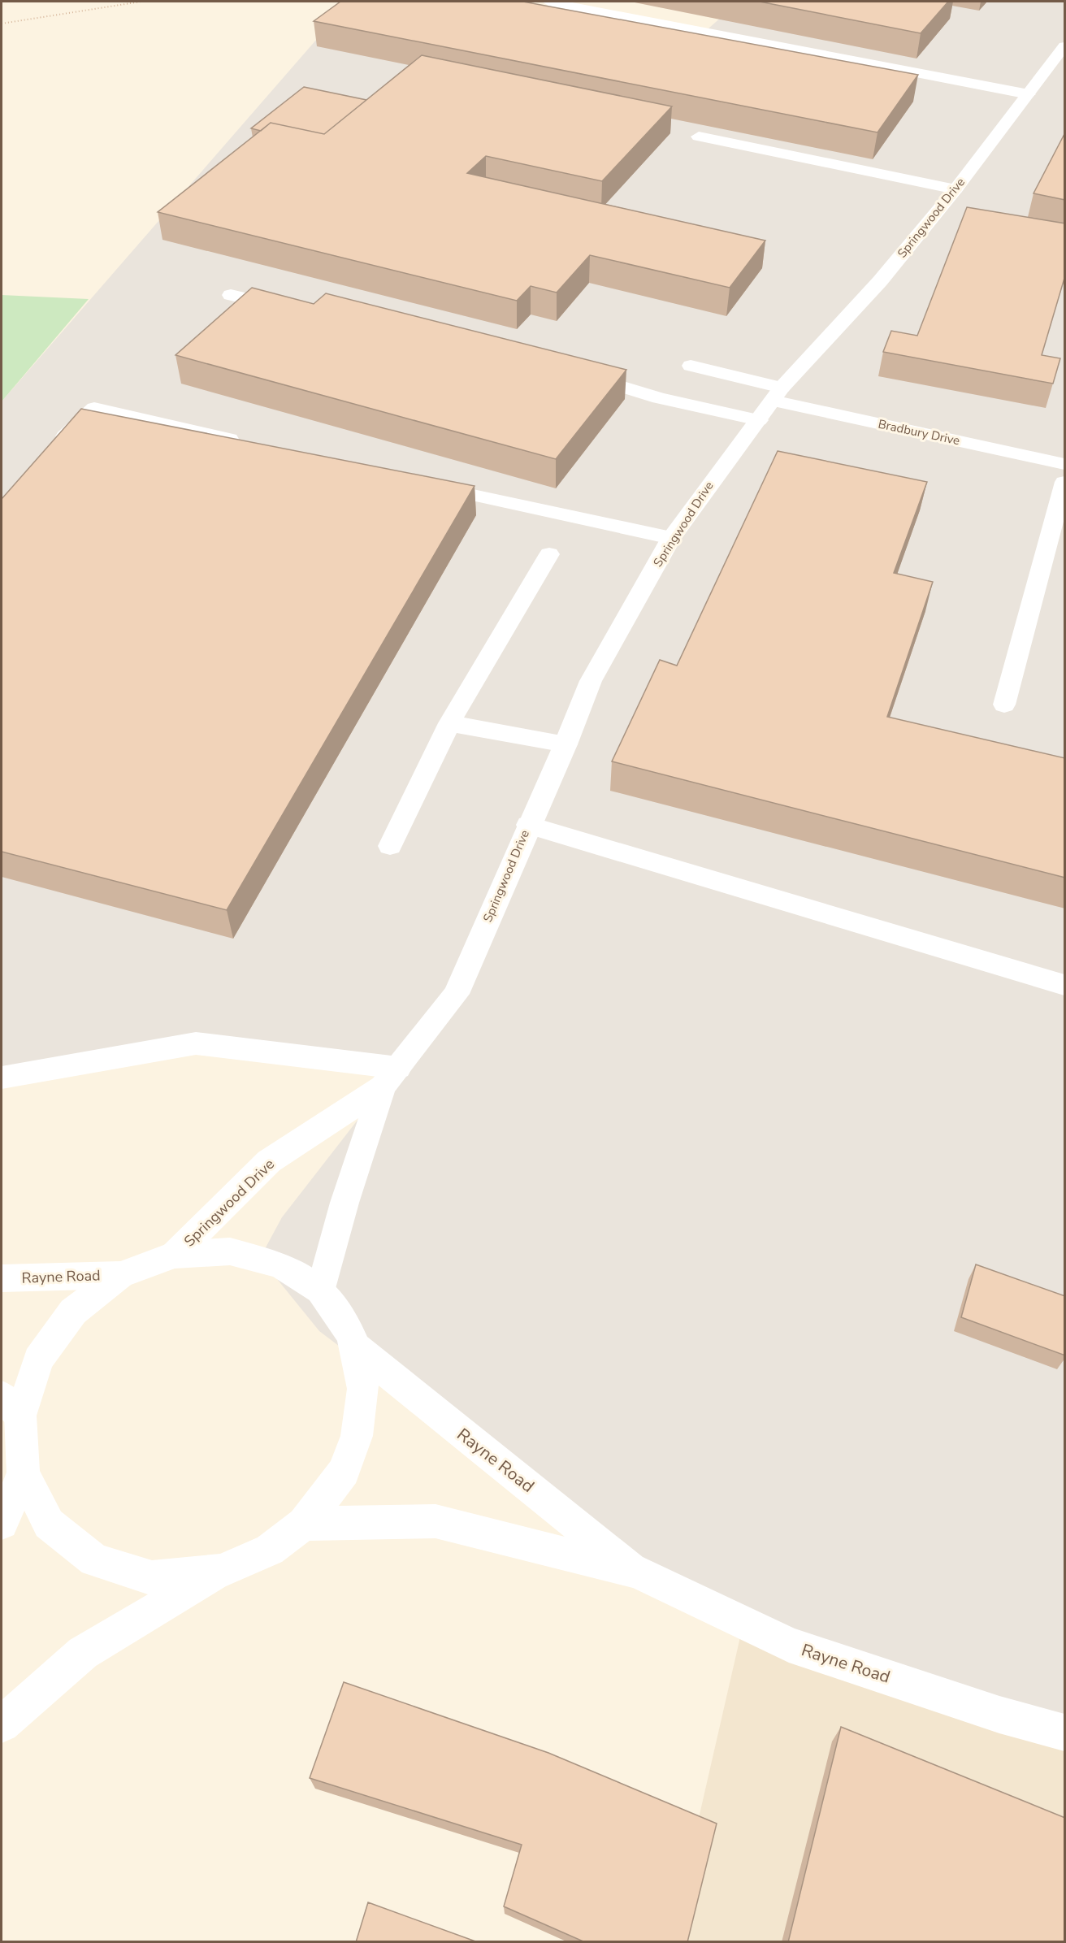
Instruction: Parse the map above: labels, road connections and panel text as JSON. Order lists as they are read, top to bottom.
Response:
{
  "streets": {
    "street": ["Springwood Drive", "Bradbury Drive", "Rayne Road"]
  },
  "crossings": [
    ["Springwood Drive", "Bradbury Drive"],
    ["Springwood Drive", "Rayne Road"]
  ]
}
